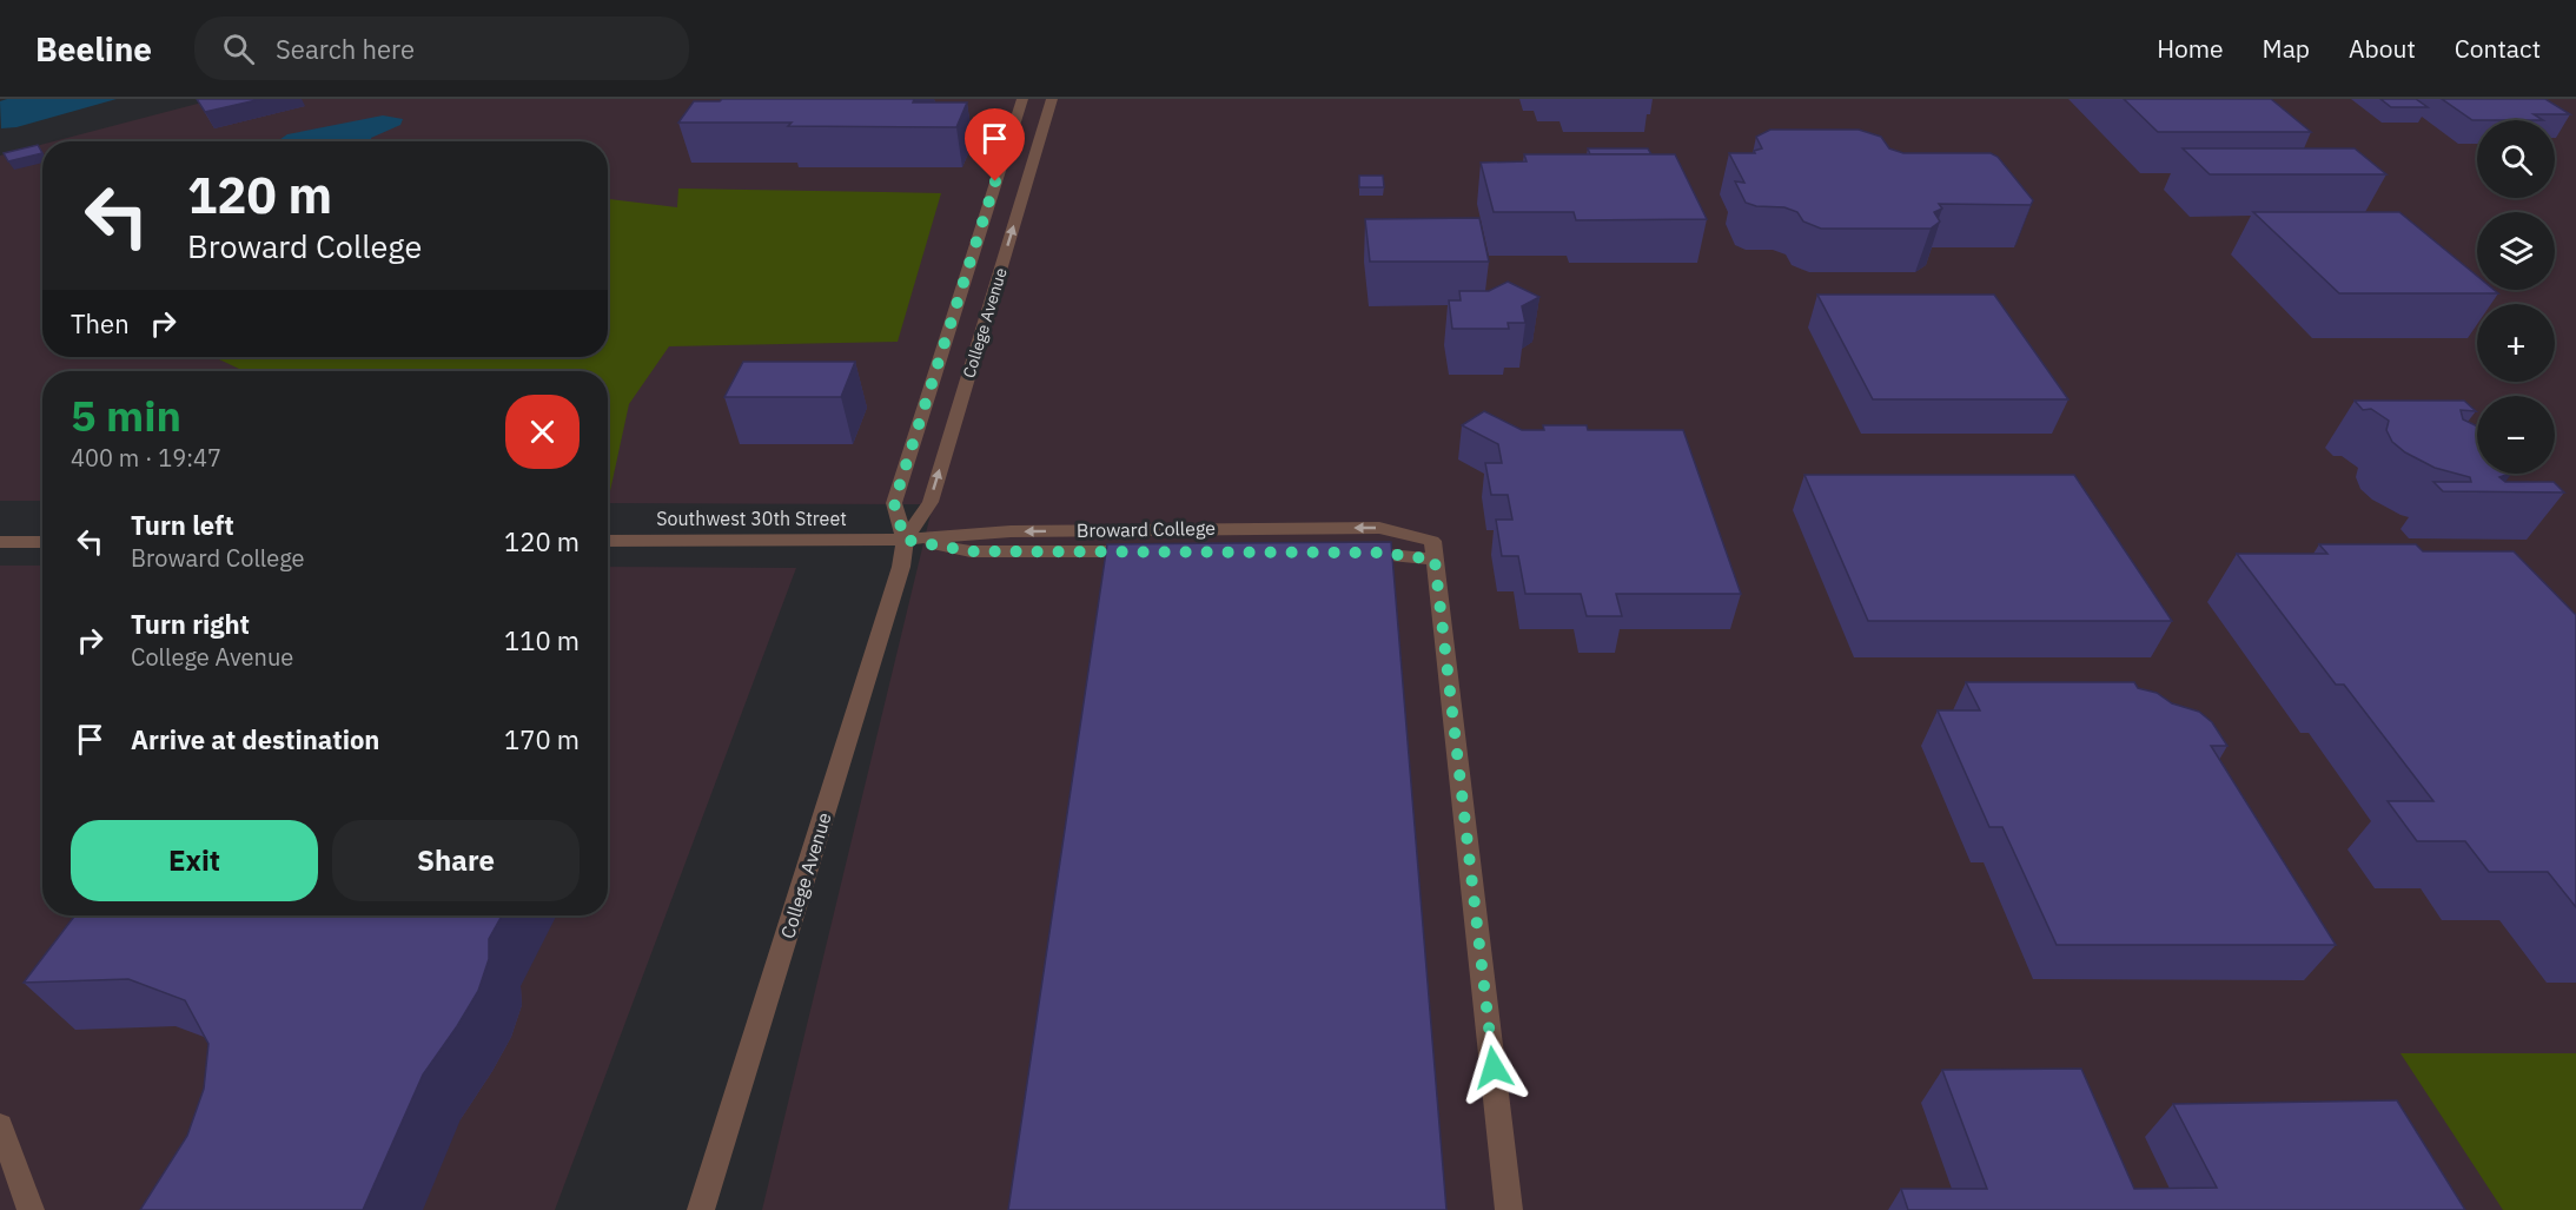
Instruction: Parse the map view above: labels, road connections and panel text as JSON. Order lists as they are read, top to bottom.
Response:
{
  "streets": {
    "street": ["College Avenue", "Southwest 30th Street", "Broward College"]
  },
  "crossings": [
    ["College Avenue", "Southwest 30th Street"],
    ["College Avenue", "Broward College"],
    ["Southwest 30th Street", "Broward College"]
  ],
  "page": {
    "header": "Beeline",
    "search": "Search here",
    "nav": [
      "Home",
      "Map",
      "About",
      "Contact"
    ],
    "map_buttons": ["+", "−"],
    "turn": ["120 m", "Broward College"],
    "then": "Then",
    "heading": ["5 min", "400 m · 19:47"],
    "list": [
      {
        "name": "Turn left",
        "note": "Broward College",
        "value": "120 m"
      },
      {
        "name": "Turn right",
        "note": "College Avenue",
        "value": "110 m"
      },
      {
        "name": "Arrive at destination",
        "value": "170 m"
      }
    ],
    "buttons": ["Exit", "Share"]
  }
}
